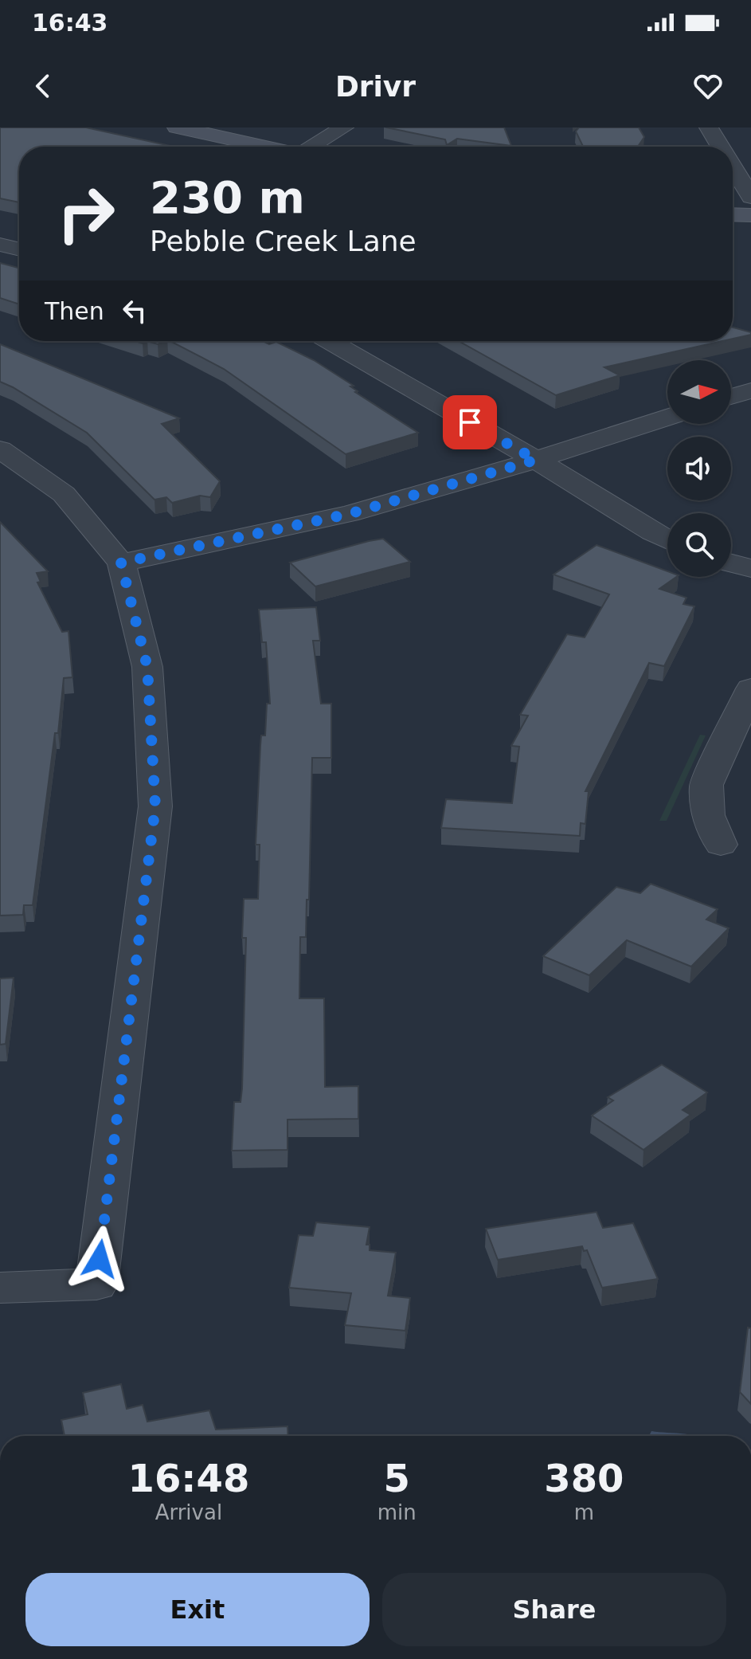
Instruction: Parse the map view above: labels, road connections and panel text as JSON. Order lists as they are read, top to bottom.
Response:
{
  "north": "right",
  "page": {
    "status": "16:43",
    "header": "Drivr",
    "turn": ["230 m", "Pebble Creek Lane"],
    "then": "Then",
    "eta": [
      "16:48",
      "Arrival",
      "5",
      "min",
      "380",
      "m"
    ],
    "buttons": ["Exit", "Share"]
  }
}
